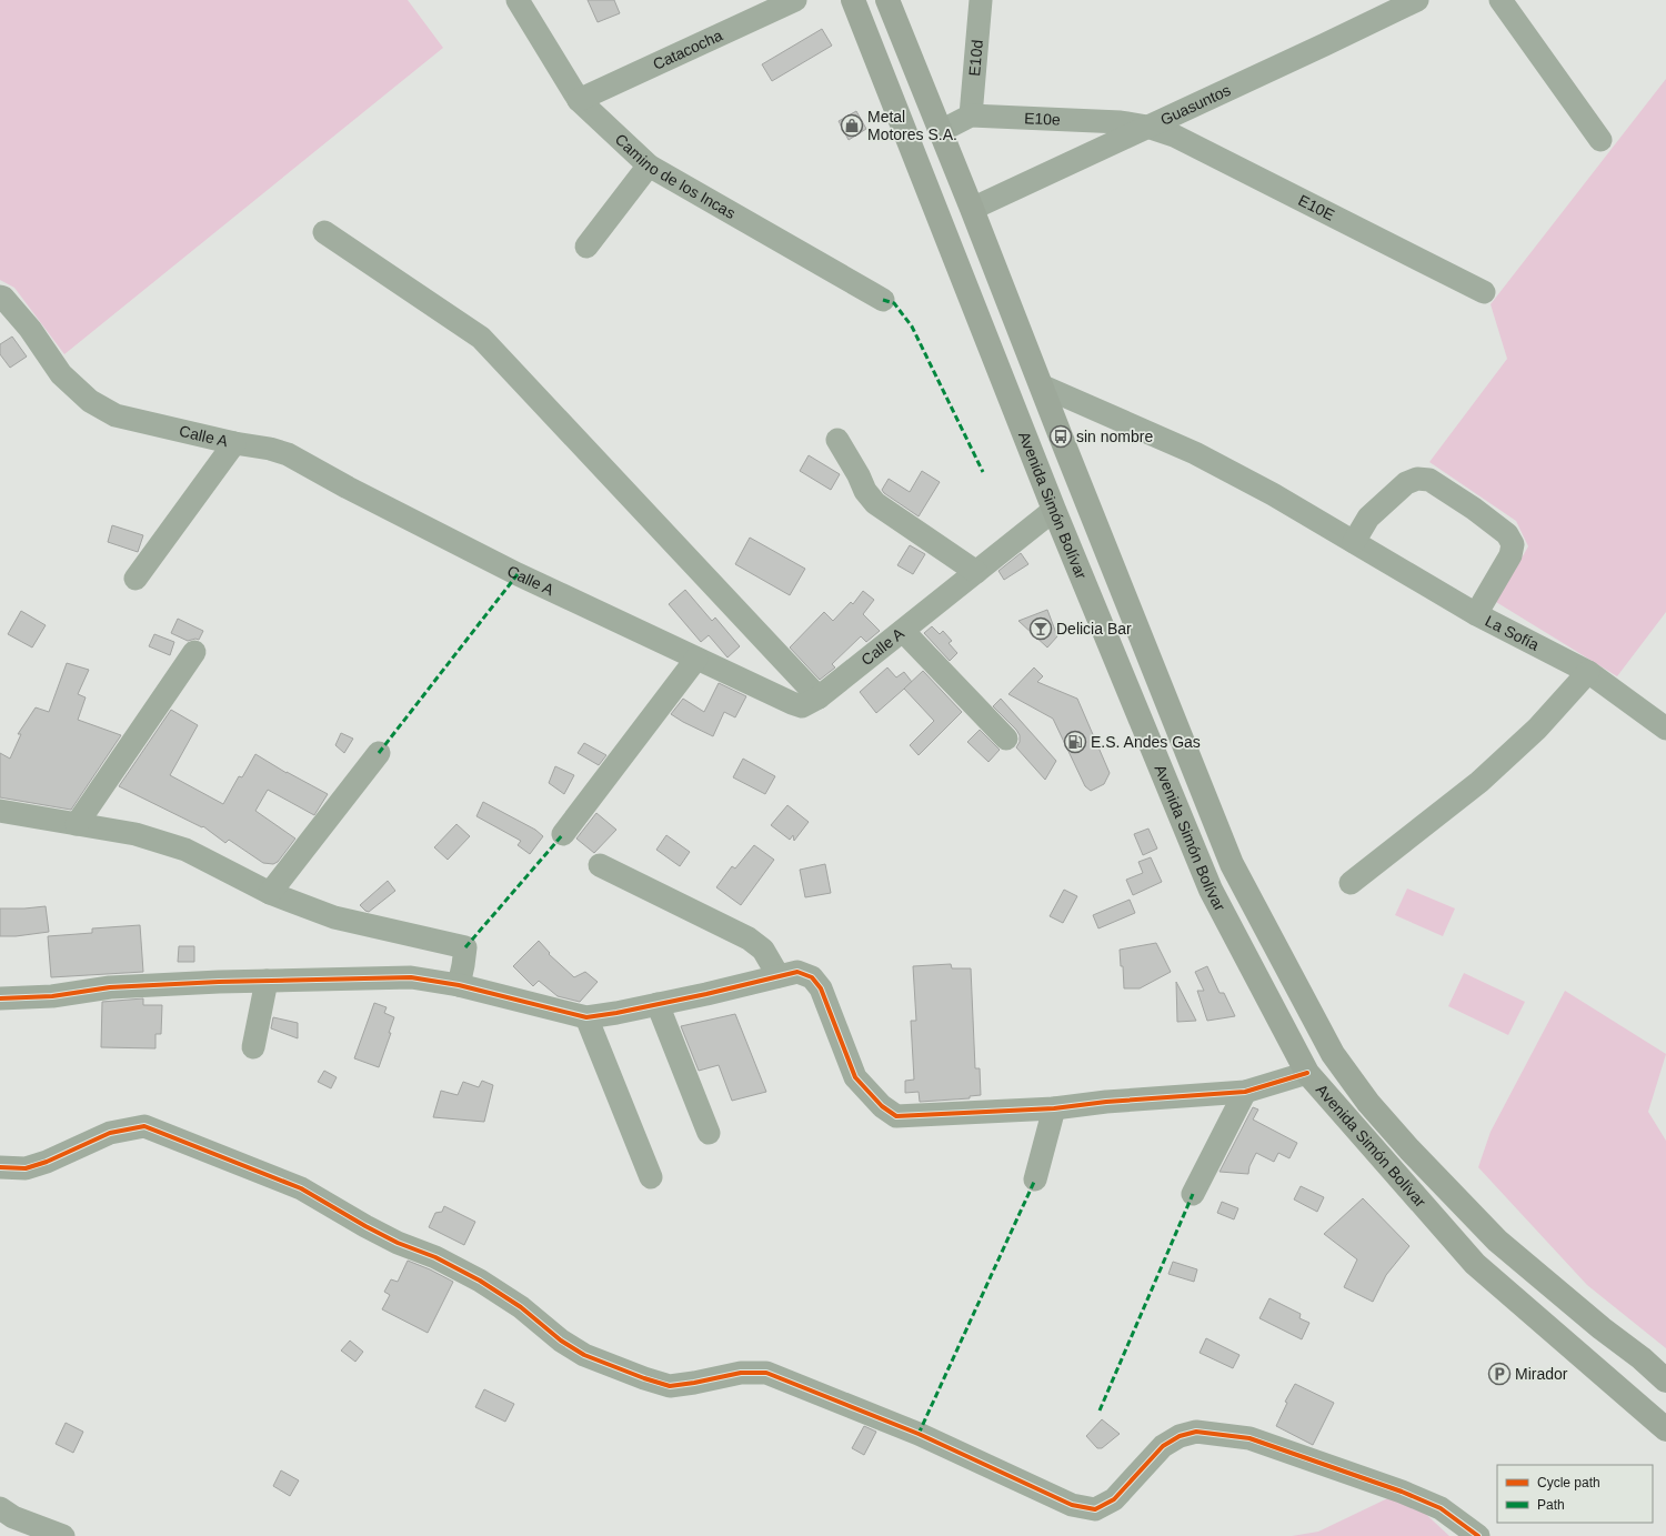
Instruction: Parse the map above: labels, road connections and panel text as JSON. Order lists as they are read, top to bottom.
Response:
{
  "streets": {
    "highway": ["Avenida Simón Bolívar"],
    "street": [
      "Catacocha",
      "E10d",
      "Guasuntos",
      "E10e",
      "Camino de los Incas",
      "E10E",
      "Calle A",
      "La Sofía"
    ]
  },
  "crossings": [
    ["Catacocha", "Camino de los Incas"],
    ["E10d", "E10e"],
    ["Guasuntos", "E10e"],
    ["Guasuntos", "E10E"],
    ["Guasuntos", "Avenida Simón Bolívar"],
    ["E10e", "E10E"],
    ["E10e", "Avenida Simón Bolívar"],
    ["Calle A", "Avenida Simón Bolívar"],
    ["Avenida Simón Bolívar", "La Sofía"]
  ],
  "places": {
    "shop": ["Metal Motores S.A."],
    "bus stop": ["sin nombre"],
    "bar": ["Delicia Bar"],
    "fuel station": ["E.S. Andes Gas"],
    "parking": ["Mirador"]
  },
  "legend": ["Cycle path", "Path"]
}
